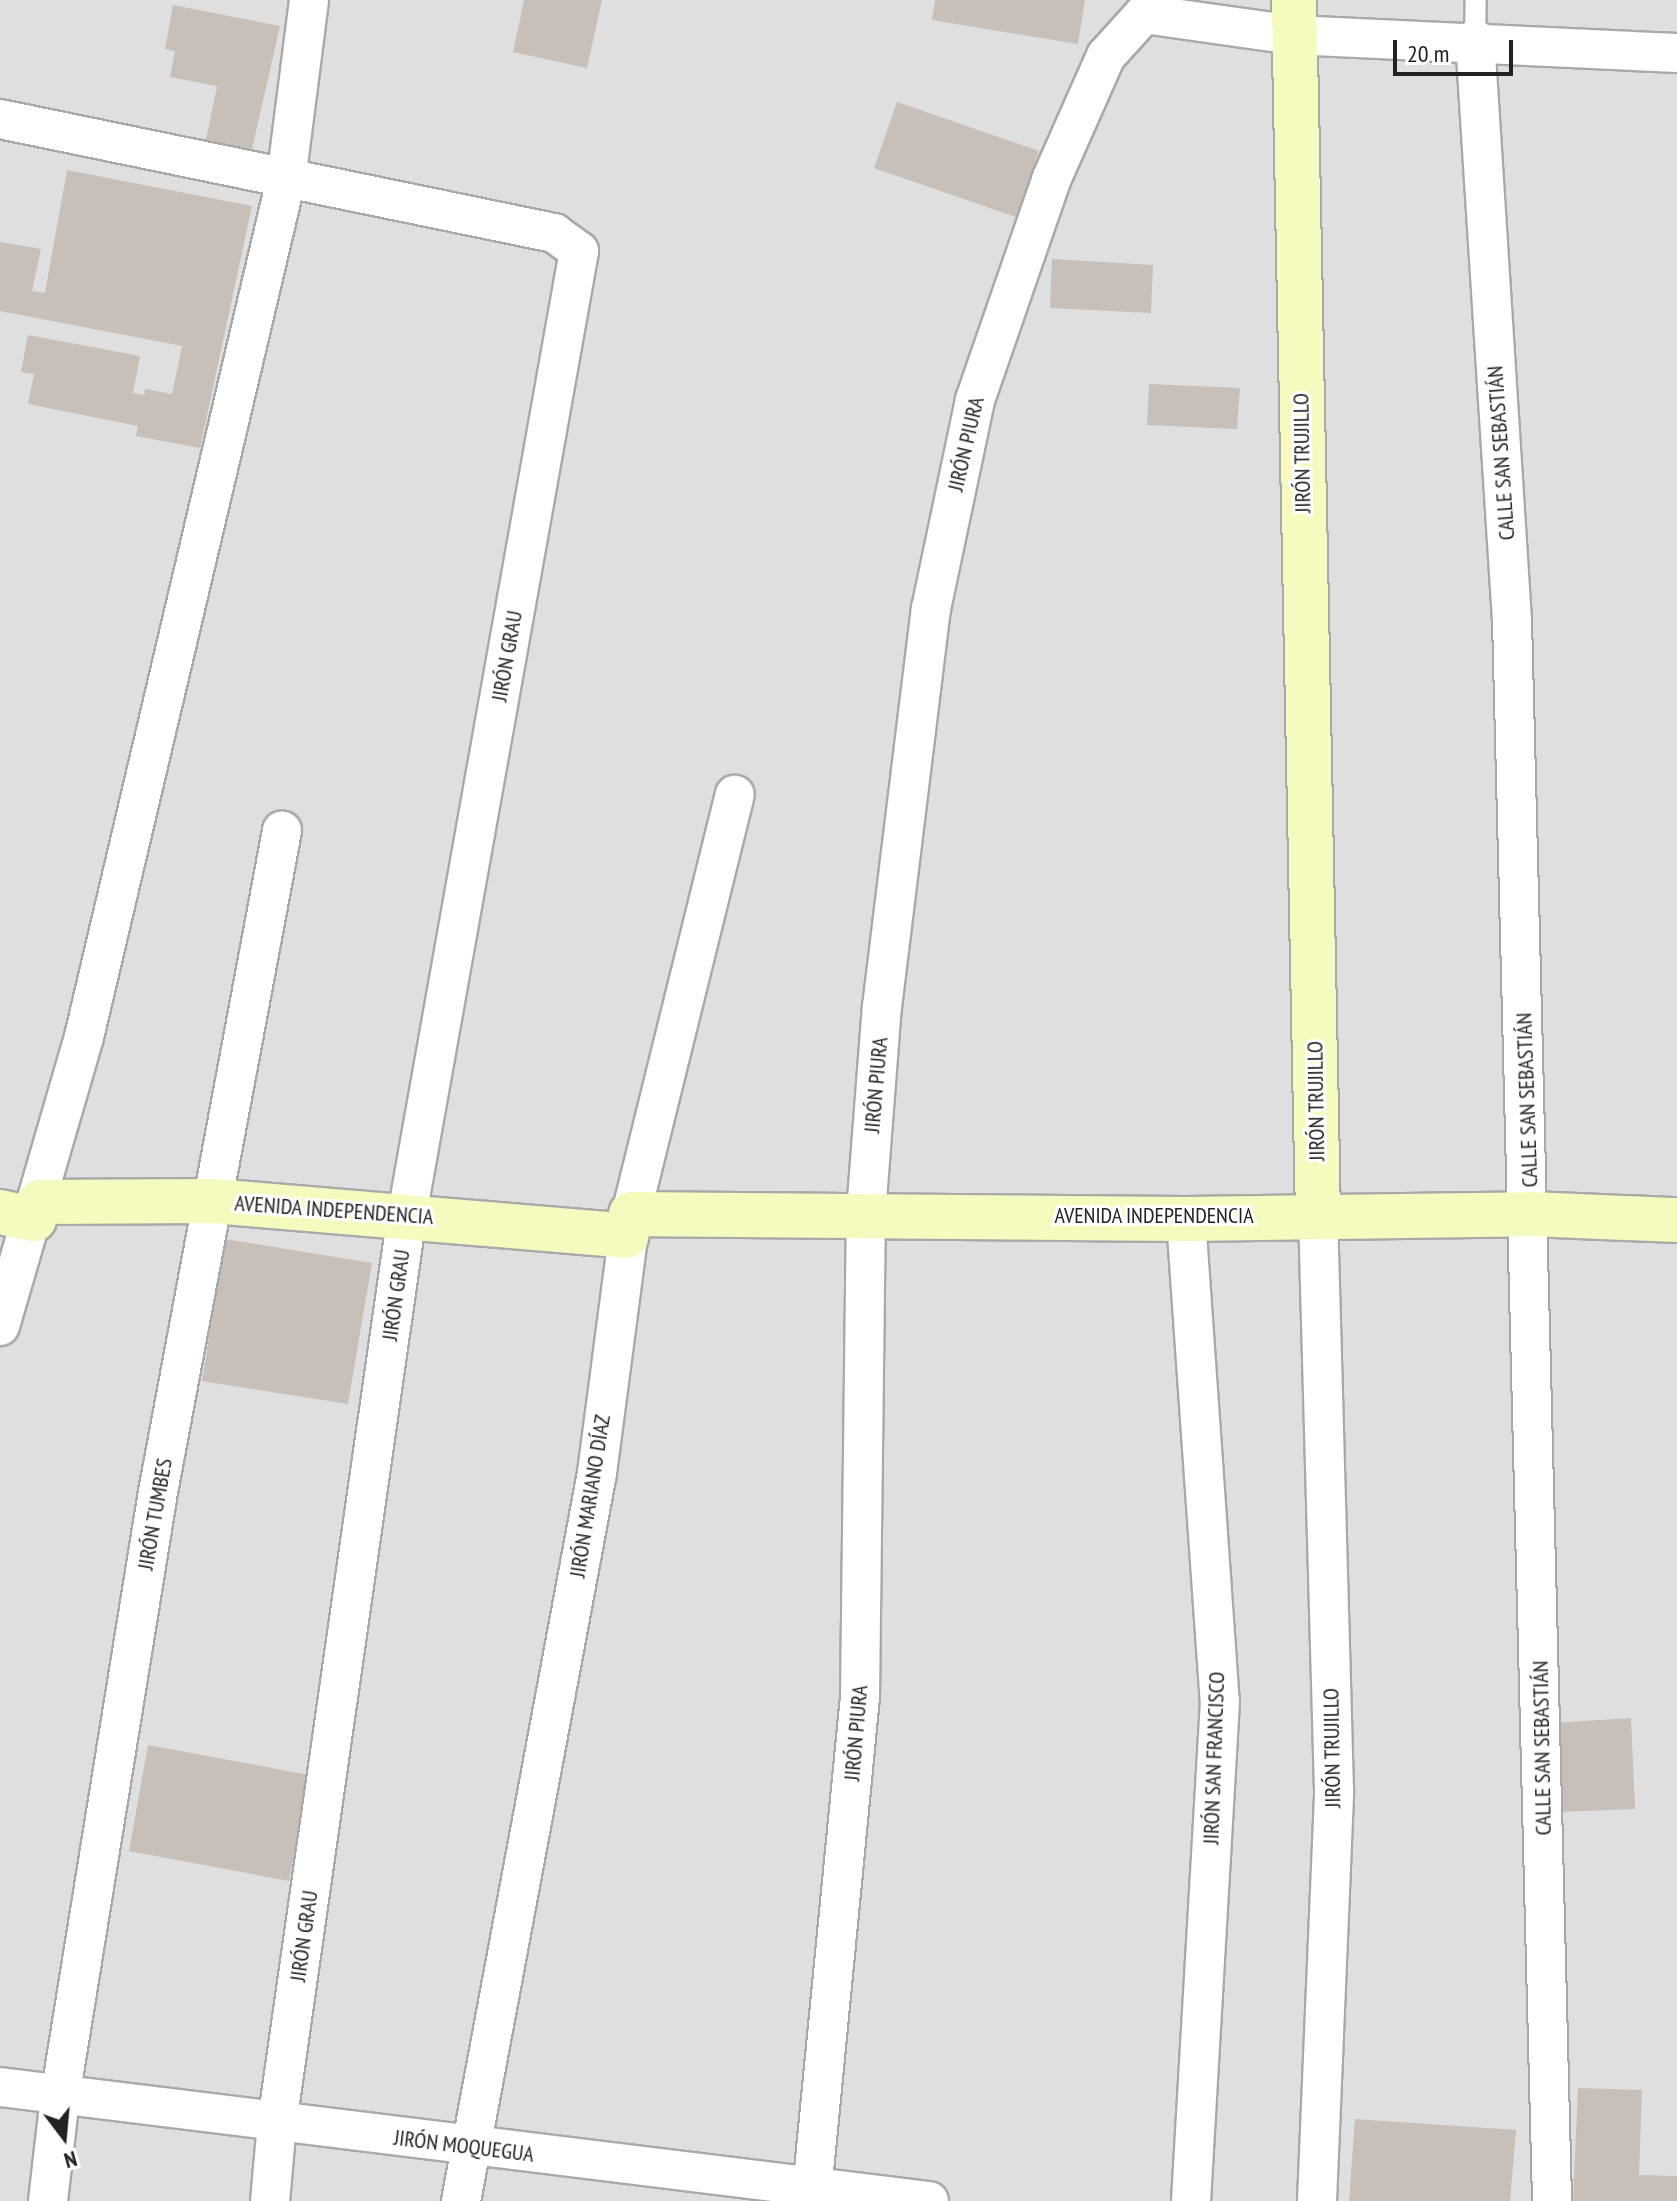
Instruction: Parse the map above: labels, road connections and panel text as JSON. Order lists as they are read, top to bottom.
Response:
{
  "streets": {
    "street": [
      "JIRÓN PIURA",
      "JIRÓN TRUJILLO",
      "CALLE SAN SEBASTIÁN",
      "JIRÓN GRAU",
      "AVENIDA INDEPENDENCIA",
      "JIRÓN MARIANO DÍAZ",
      "JIRÓN TUMBES",
      "JIRÓN SAN FRANCISCO",
      "JIRÓN MOQUEGUA"
    ]
  },
  "crossings": [
    ["JIRÓN PIURA", "JIRÓN TRUJILLO"],
    ["JIRÓN PIURA", "AVENIDA INDEPENDENCIA"],
    ["JIRÓN PIURA", "JIRÓN MOQUEGUA"],
    ["JIRÓN TRUJILLO", "AVENIDA INDEPENDENCIA"],
    ["CALLE SAN SEBASTIÁN", "AVENIDA INDEPENDENCIA"],
    ["JIRÓN GRAU", "AVENIDA INDEPENDENCIA"],
    ["JIRÓN GRAU", "JIRÓN MOQUEGUA"],
    ["AVENIDA INDEPENDENCIA", "JIRÓN MARIANO DÍAZ"],
    ["AVENIDA INDEPENDENCIA", "JIRÓN TUMBES"],
    ["AVENIDA INDEPENDENCIA", "JIRÓN SAN FRANCISCO"],
    ["JIRÓN MARIANO DÍAZ", "JIRÓN MOQUEGUA"],
    ["JIRÓN TUMBES", "JIRÓN MOQUEGUA"]
  ],
  "scale_bar": "20 m",
  "north": "bottom"
}
